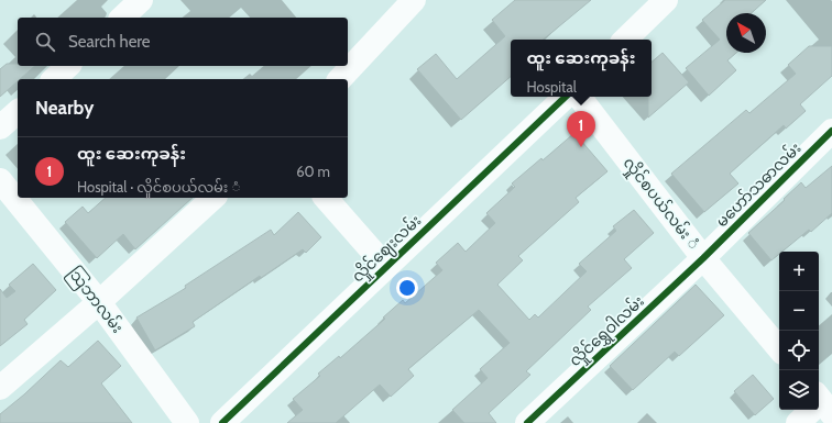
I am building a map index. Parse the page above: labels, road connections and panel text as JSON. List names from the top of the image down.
{
  "streets": {
    "street": [
      "မဟော်သဓာလမ်း",
      "လှိုင်စပယ်လမ်း ံ",
      "လှိုင်ဈေးလမ်း",
      "သြဘာလမ်း",
      "လှိုင်ရွှေဝါလမ်း"
    ]
  },
  "crossings": [
    ["မဟော်သဓာလမ်း", "လှိုင်စပယ်လမ်း ံ"],
    ["မဟော်သဓာလမ်း", "လှိုင်ရွှေဝါလမ်း"],
    ["လှိုင်စပယ်လမ်း ံ", "လှိုင်ရွှေဝါလမ်း"]
  ],
  "north": "top left",
  "page": {
    "search": "Search here",
    "popup": ["ထူး ဆေးကုခန်း", "Hospital"],
    "heading": "Nearby",
    "pins": "1",
    "list": [
      {
        "mark": "1",
        "name": "ထူး ဆေးကုခန်း",
        "note": "Hospital · လှိုင်စပယ်လမ်း ံ",
        "value": "60 m"
      }
    ],
    "map_buttons": ["+", "−"]
  }
}
